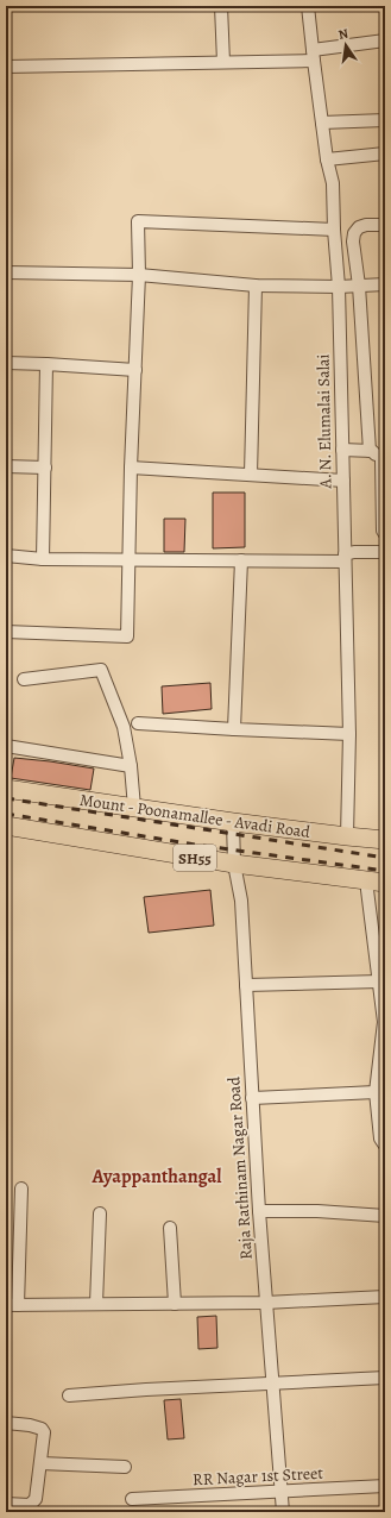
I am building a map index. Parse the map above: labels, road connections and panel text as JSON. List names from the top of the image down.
{
  "streets": {
    "main road": ["Mount - Poonamallee - Avadi Road", "SH55"],
    "street": ["A. N. Elumalai Salai", "Raja Rathinam Nagar Road", "RR Nagar 1st Street"]
  },
  "crossings": [
    ["A. N. Elumalai Salai", "Mount - Poonamallee - Avadi Road"],
    ["Mount - Poonamallee - Avadi Road", "Raja Rathinam Nagar Road"],
    ["SH55", "Raja Rathinam Nagar Road"],
    ["Raja Rathinam Nagar Road", "RR Nagar 1st Street"]
  ],
  "districts": ["Ayappanthangal"],
  "north": "top"
}
